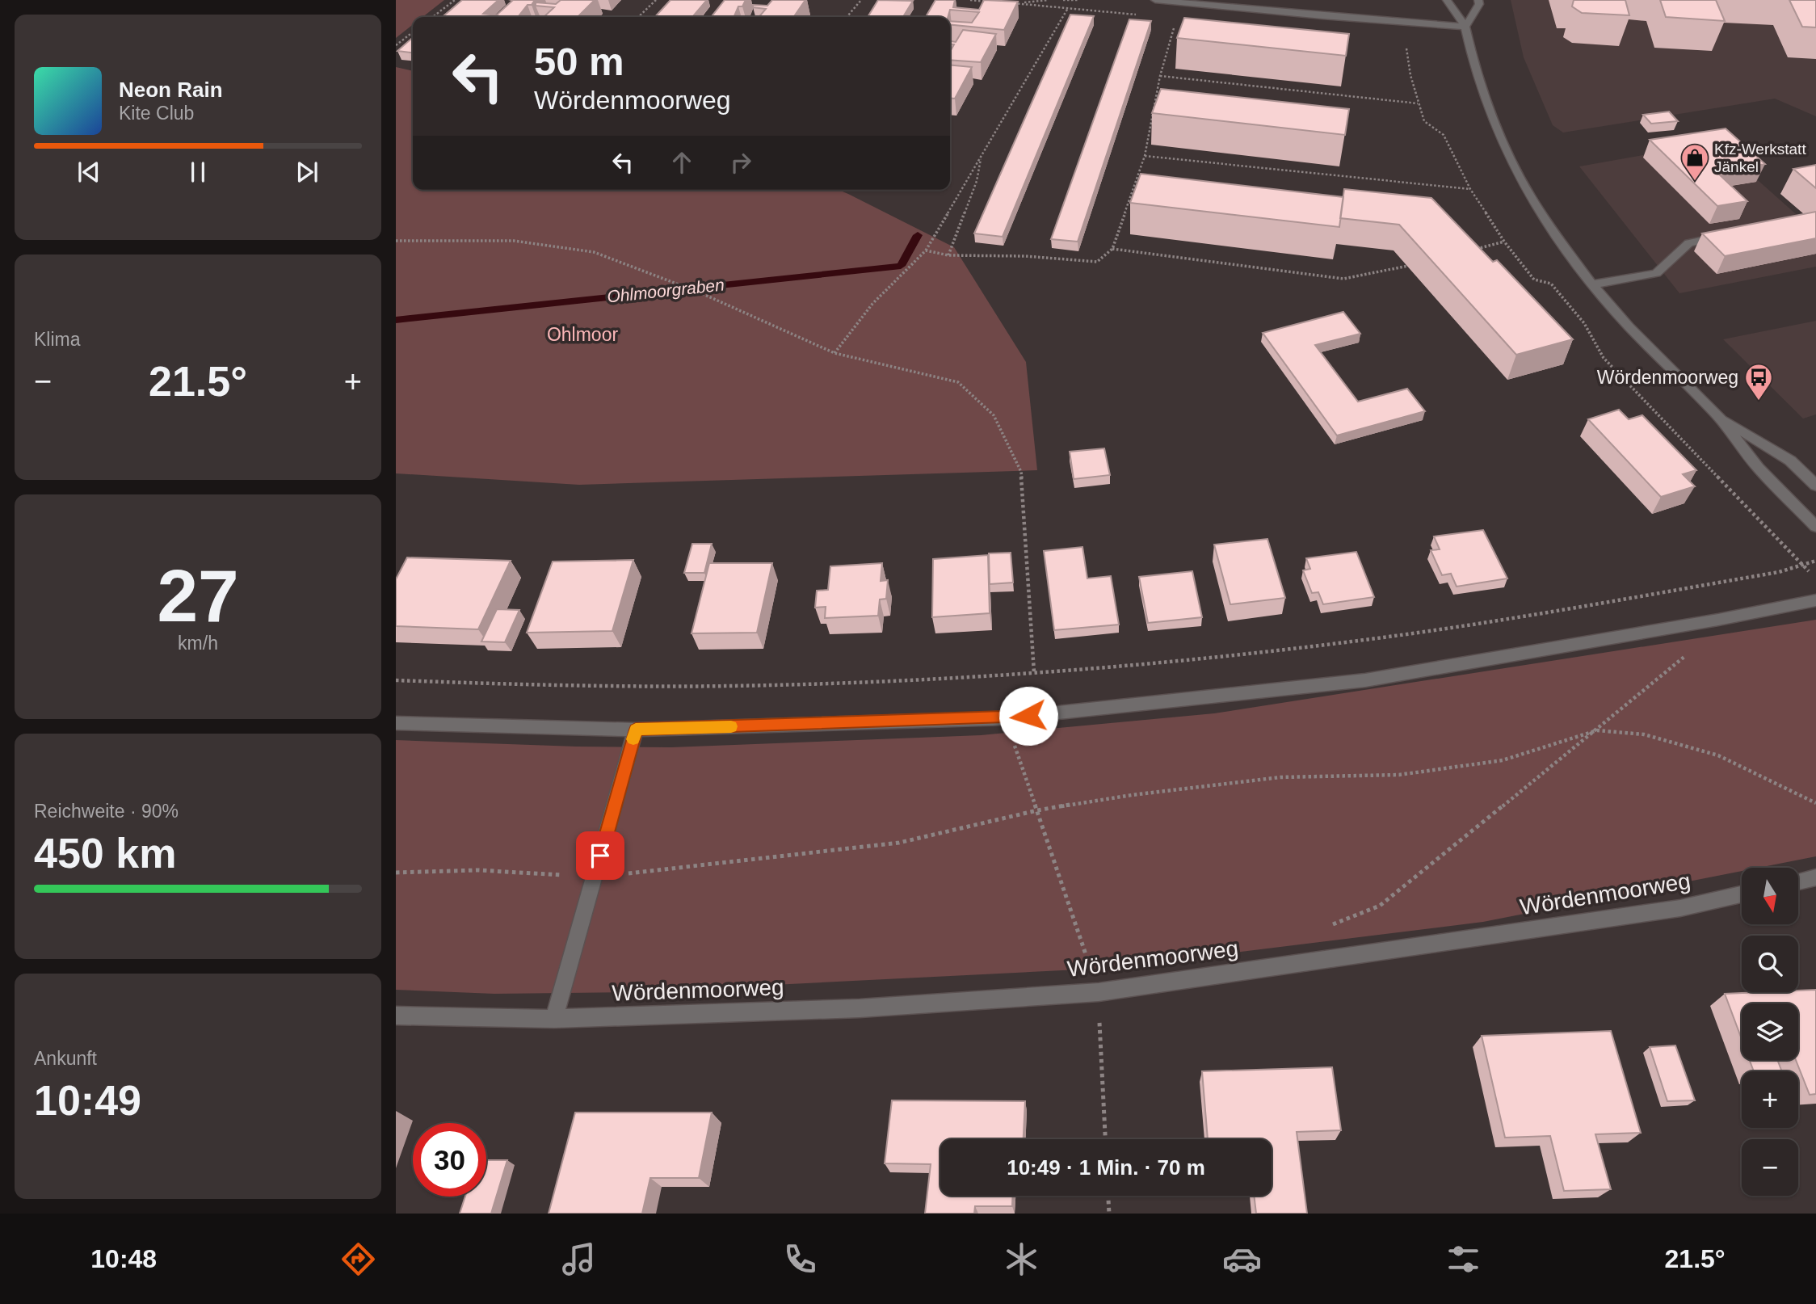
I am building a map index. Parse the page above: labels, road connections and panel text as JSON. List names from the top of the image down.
{
  "streets": {
    "street": ["Wördenmoorweg"]
  },
  "water": ["Ohlmoorgraben"],
  "parks": ["Ohlmoor"],
  "places": {
    "shop": ["Kfz-Werkstatt Jänkel"],
    "bus stop": ["Wördenmoorweg"]
  },
  "north": "bottom",
  "page": {
    "turn": ["50 m", "Wördenmoorweg"],
    "song": ["Neon Rain", "Kite Club"],
    "tile": [
      "Klima",
      ["27", "km/h"],
      ["Reichweite · 90%", "450 km"],
      ["Ankunft", "10:49"]
    ],
    "heat": ["−", "21.5°", "+"],
    "map_buttons": ["+", "−"],
    "limit": "30",
    "trip": "10:49 · 1 Min. · 70 m",
    "tabs": ["10:48", "21.5°"]
  }
}
